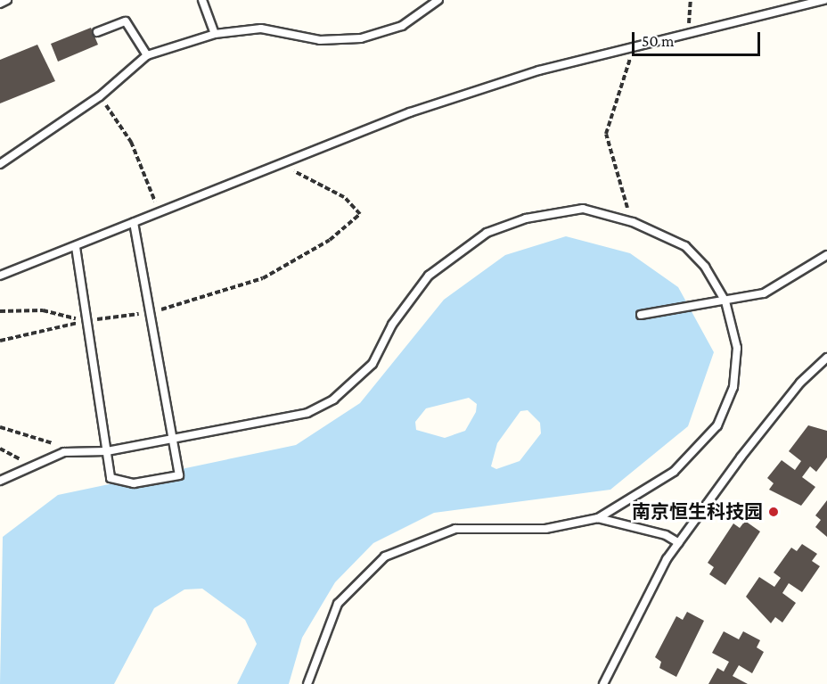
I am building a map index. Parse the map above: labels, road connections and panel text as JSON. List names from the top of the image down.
{
  "places": ["南京恒生科技园"],
  "scale_bar": "50 m"
}
